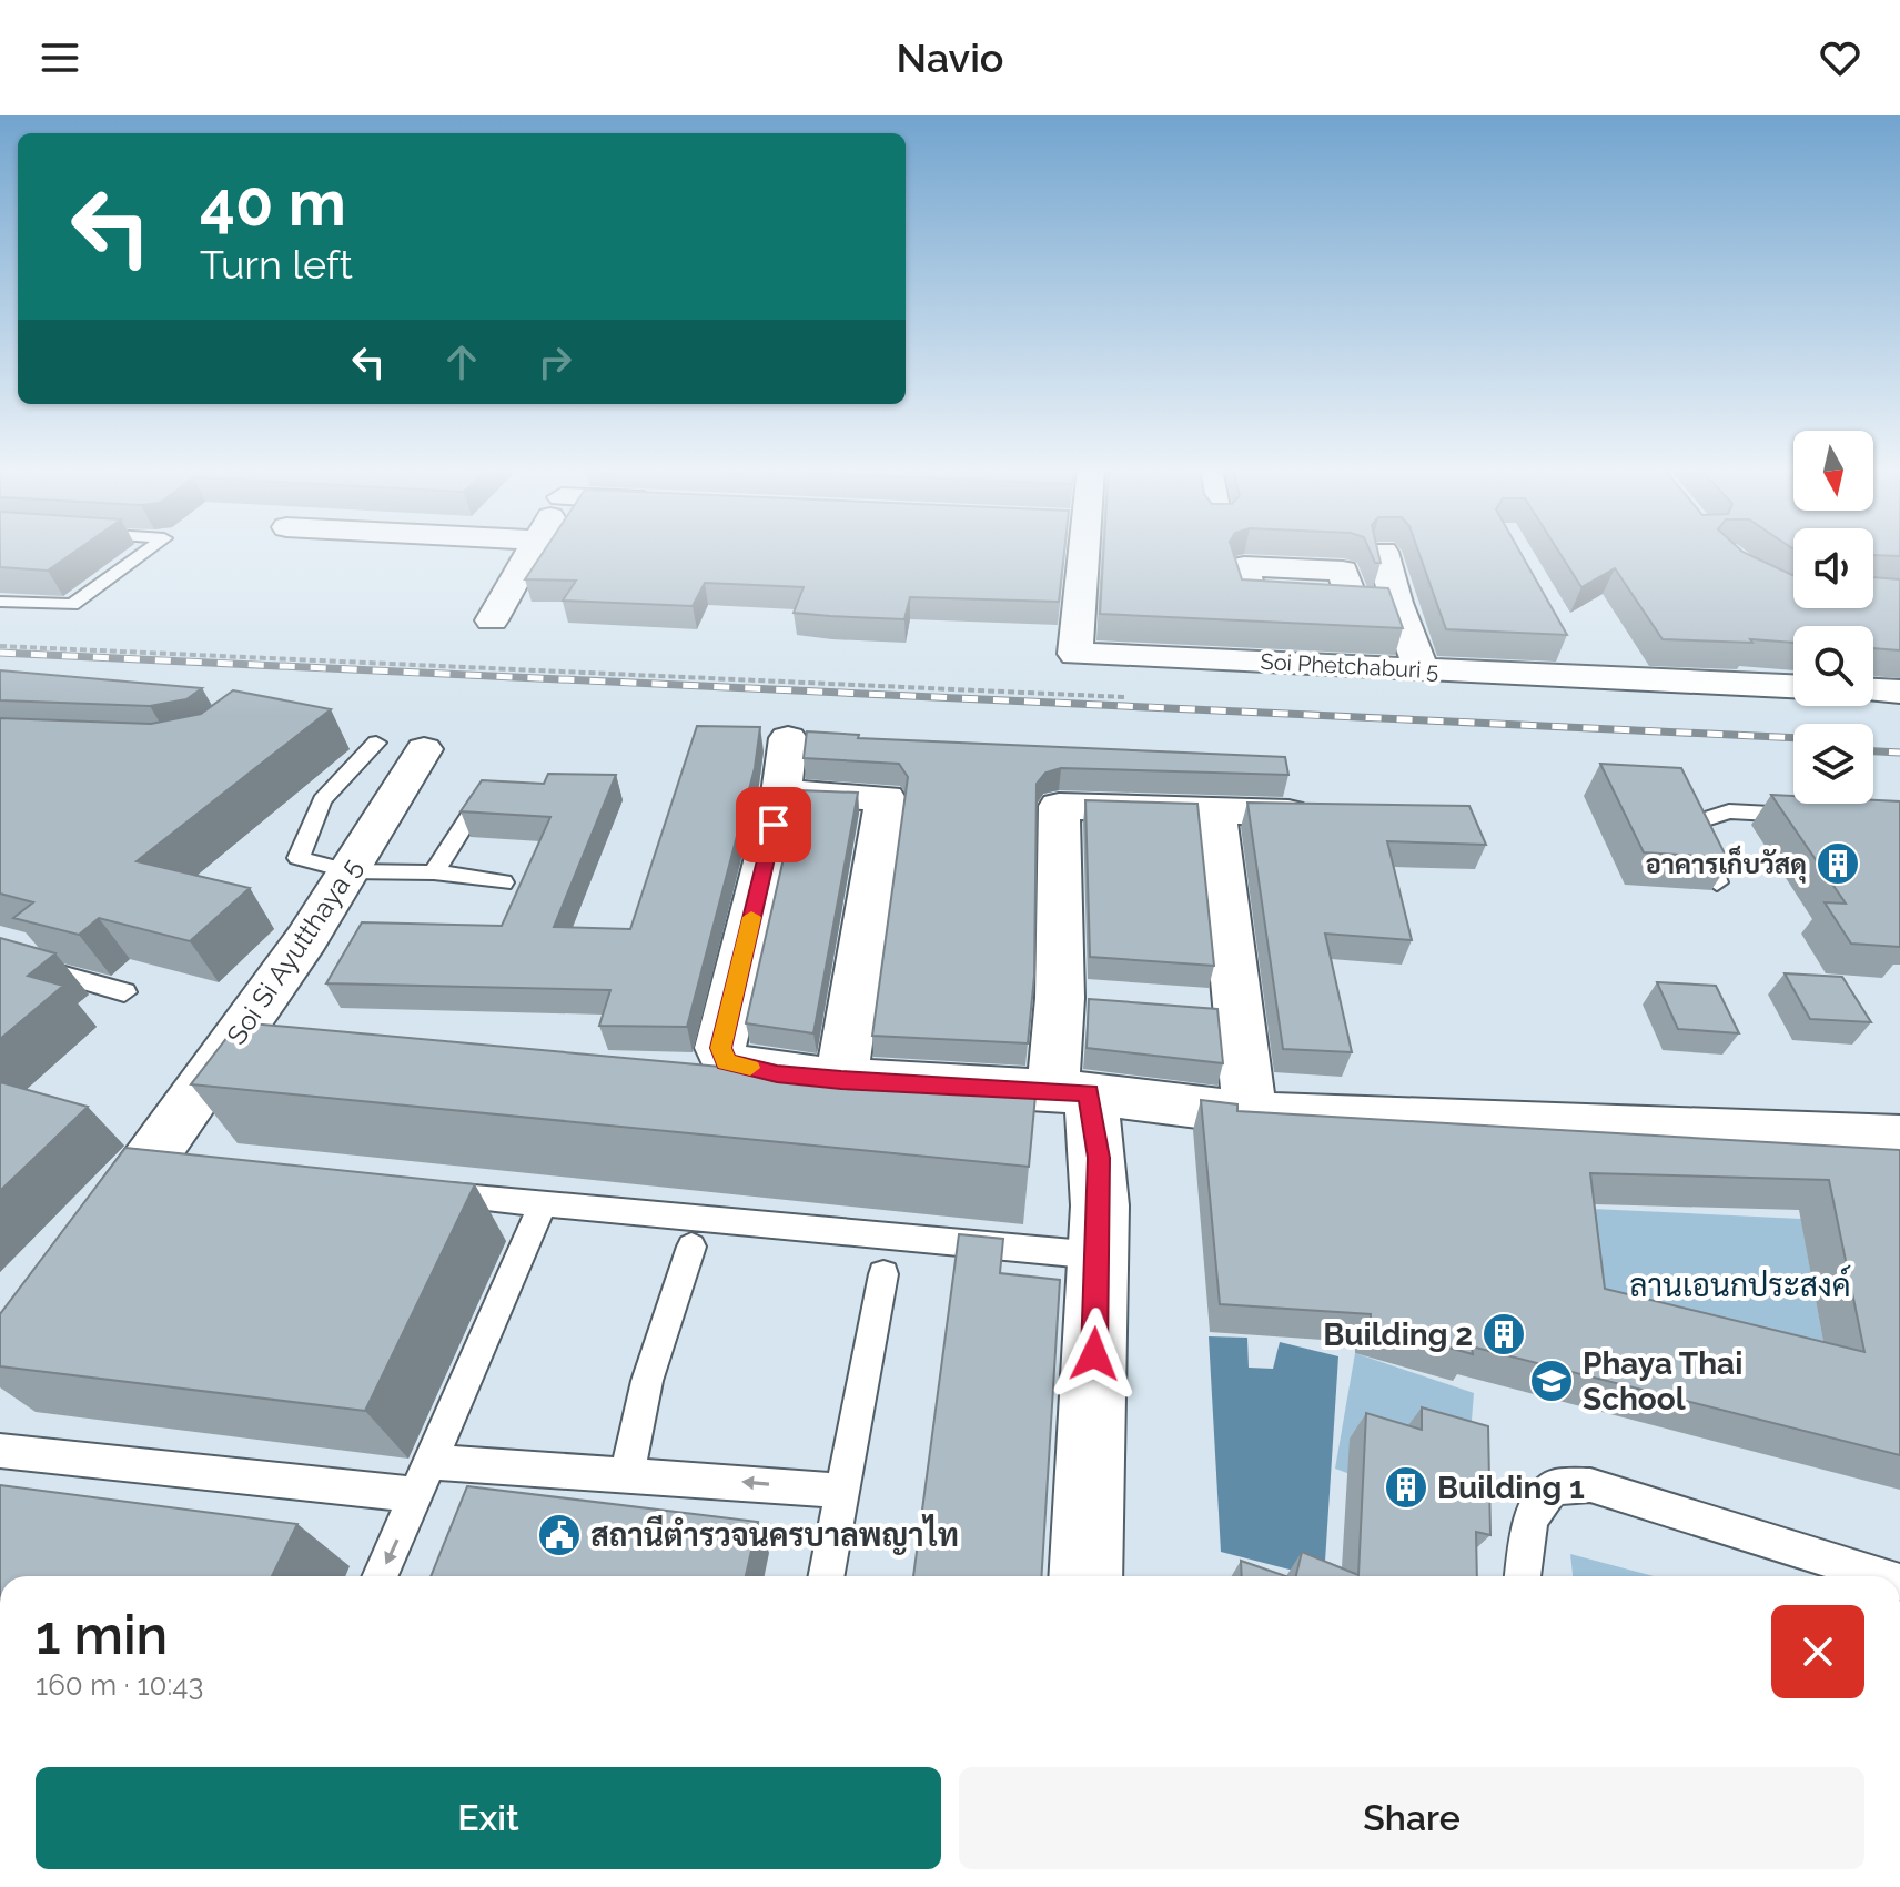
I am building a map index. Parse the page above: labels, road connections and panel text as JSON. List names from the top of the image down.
{
  "streets": {
    "street": ["Soi Phetchaburi 5", "Soi Si Ayutthaya 5"]
  },
  "parks": ["ลานเอนกประสงค์"],
  "places": {
    "building": ["อาคารเก็บวัสดุ", "Building 2", "Building 1"],
    "school or university": ["Phaya Thai School"],
    "public building": ["สถานีตำรวจนครบาลพญาไท"]
  },
  "north": "bottom",
  "page": {
    "header": "Navio",
    "turn": ["40 m", "Turn left"],
    "heading": ["1 min", "160 m · 10:43"],
    "buttons": ["Exit", "Share"]
  }
}
